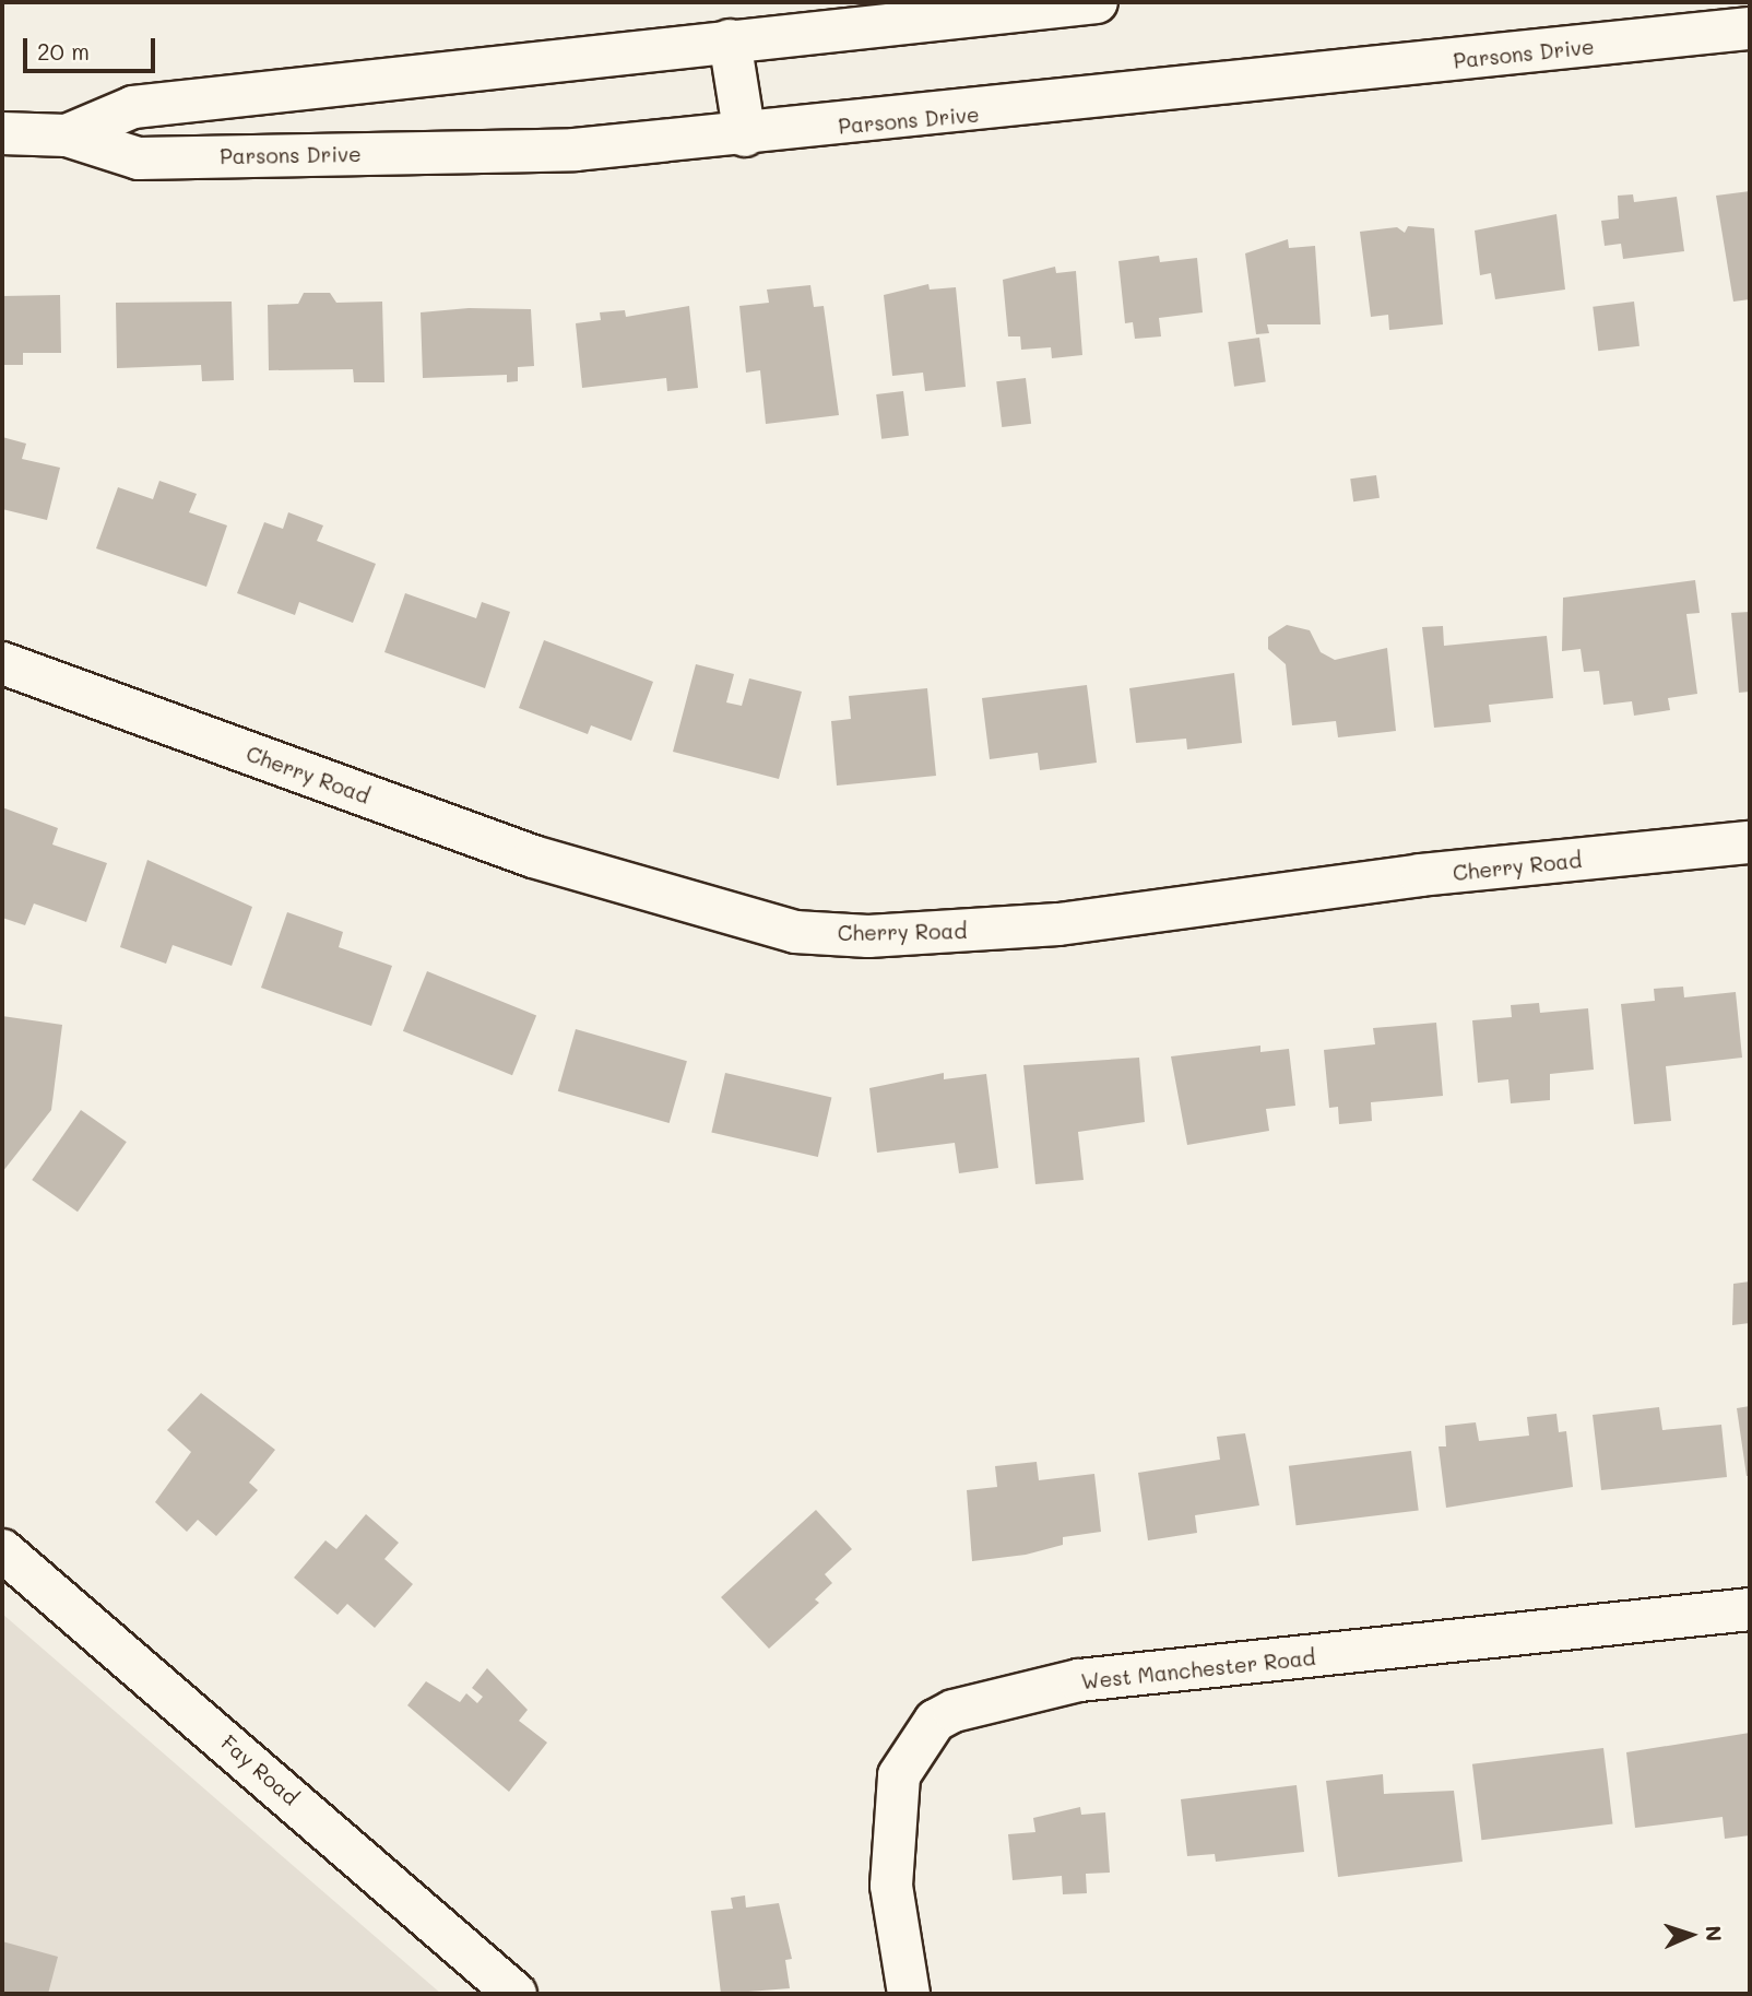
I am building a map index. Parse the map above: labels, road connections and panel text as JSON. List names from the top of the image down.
{
  "streets": {
    "street": [
      "Parsons Drive",
      "Cherry Road",
      "West Manchester Road",
      "Fay Road"
    ]
  },
  "scale_bar": "20 m",
  "north": "right"
}
